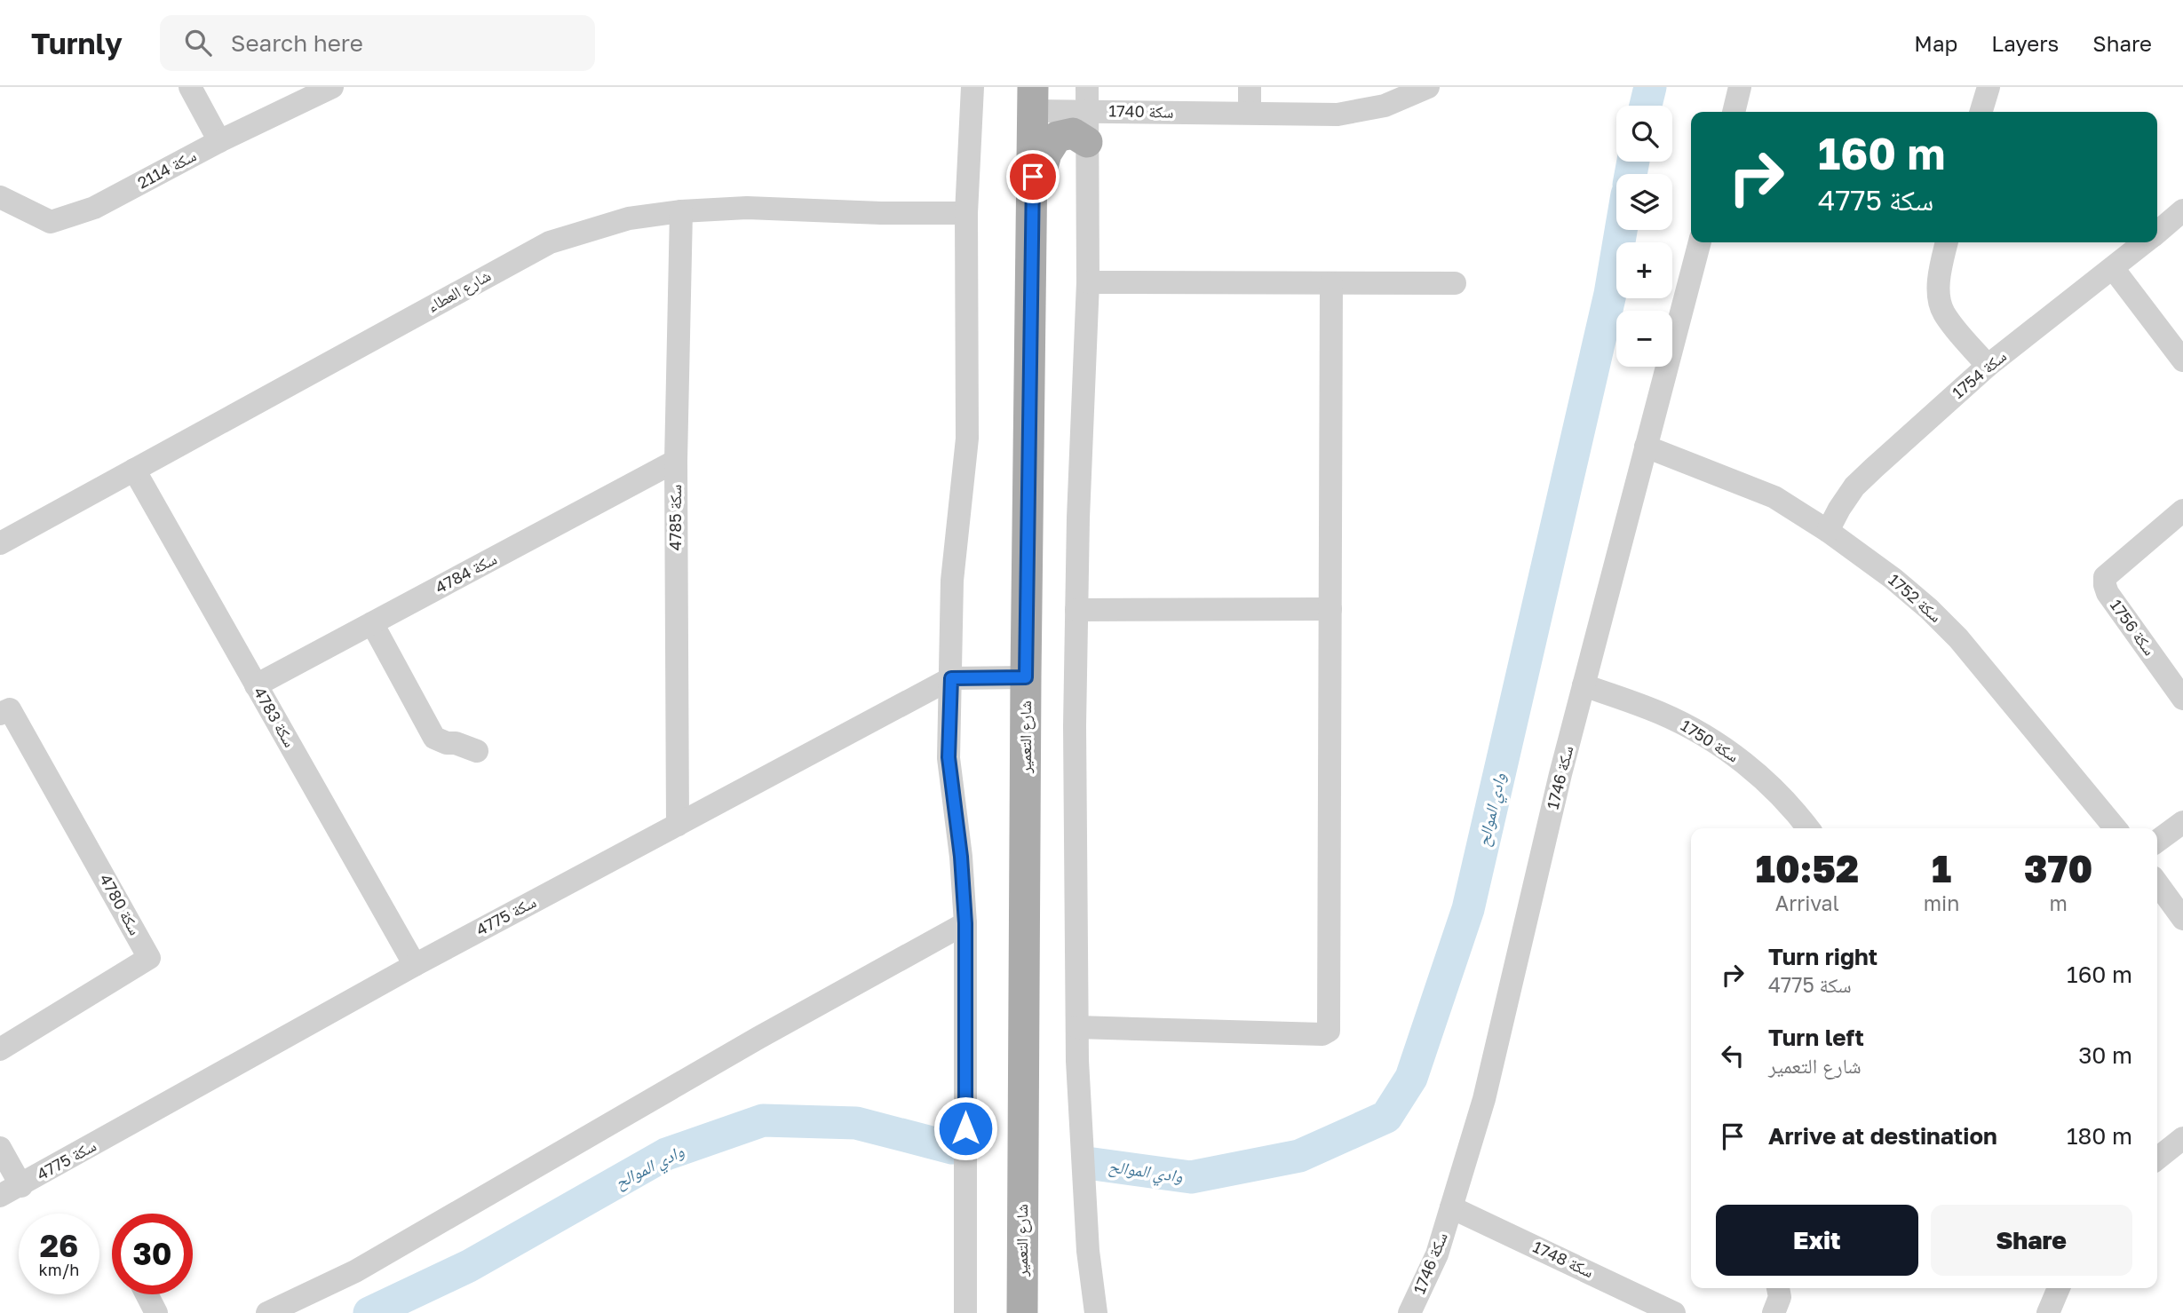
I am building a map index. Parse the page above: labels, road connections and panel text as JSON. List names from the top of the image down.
{
  "streets": {
    "main road": ["شارع التعمير"],
    "street": [
      "سكة 1740",
      "سكة 2114",
      "شارع العطاء",
      "سكة 1754",
      "سكة 4785",
      "سكة 4784",
      "سكة 1752",
      "سكة 1756",
      "سكة 4783",
      "سكة 1750",
      "سكة 1746",
      "سكة 4780",
      "سكة 4775",
      "سكة 1748"
    ]
  },
  "crossings": [
    ["سكة 1740", "شارع التعمير"],
    ["شارع العطاء", "سكة 4785"],
    ["شارع العطاء", "سكة 4783"],
    ["سكة 1754", "سكة 1752"],
    ["سكة 4785", "سكة 4784"],
    ["سكة 4785", "سكة 4775"],
    ["سكة 4784", "سكة 4783"],
    ["سكة 1752", "سكة 1746"],
    ["سكة 4783", "سكة 4775"],
    ["شارع التعمير", "سكة 4775"],
    ["سكة 1750", "سكة 1746"],
    ["سكة 1746", "سكة 1748"]
  ],
  "water": ["وادي الموالح"],
  "page": {
    "header": "Turnly",
    "search": "Search here",
    "nav": ["Map", "Layers", "Share"],
    "map_buttons": ["+", "−"],
    "turn": ["160 m", "سكة 4775"],
    "eta": [
      "10:52",
      "Arrival",
      "1",
      "min",
      "370",
      "m"
    ],
    "list": [
      {
        "name": "Turn right",
        "note": "سكة 4775",
        "value": "160 m"
      },
      {
        "name": "Turn left",
        "note": "شارع التعمير",
        "value": "30 m"
      },
      {
        "name": "Arrive at destination",
        "value": "180 m"
      }
    ],
    "buttons": ["Exit", "Share"],
    "speed": "26 km/h",
    "limit": "30"
  }
}
